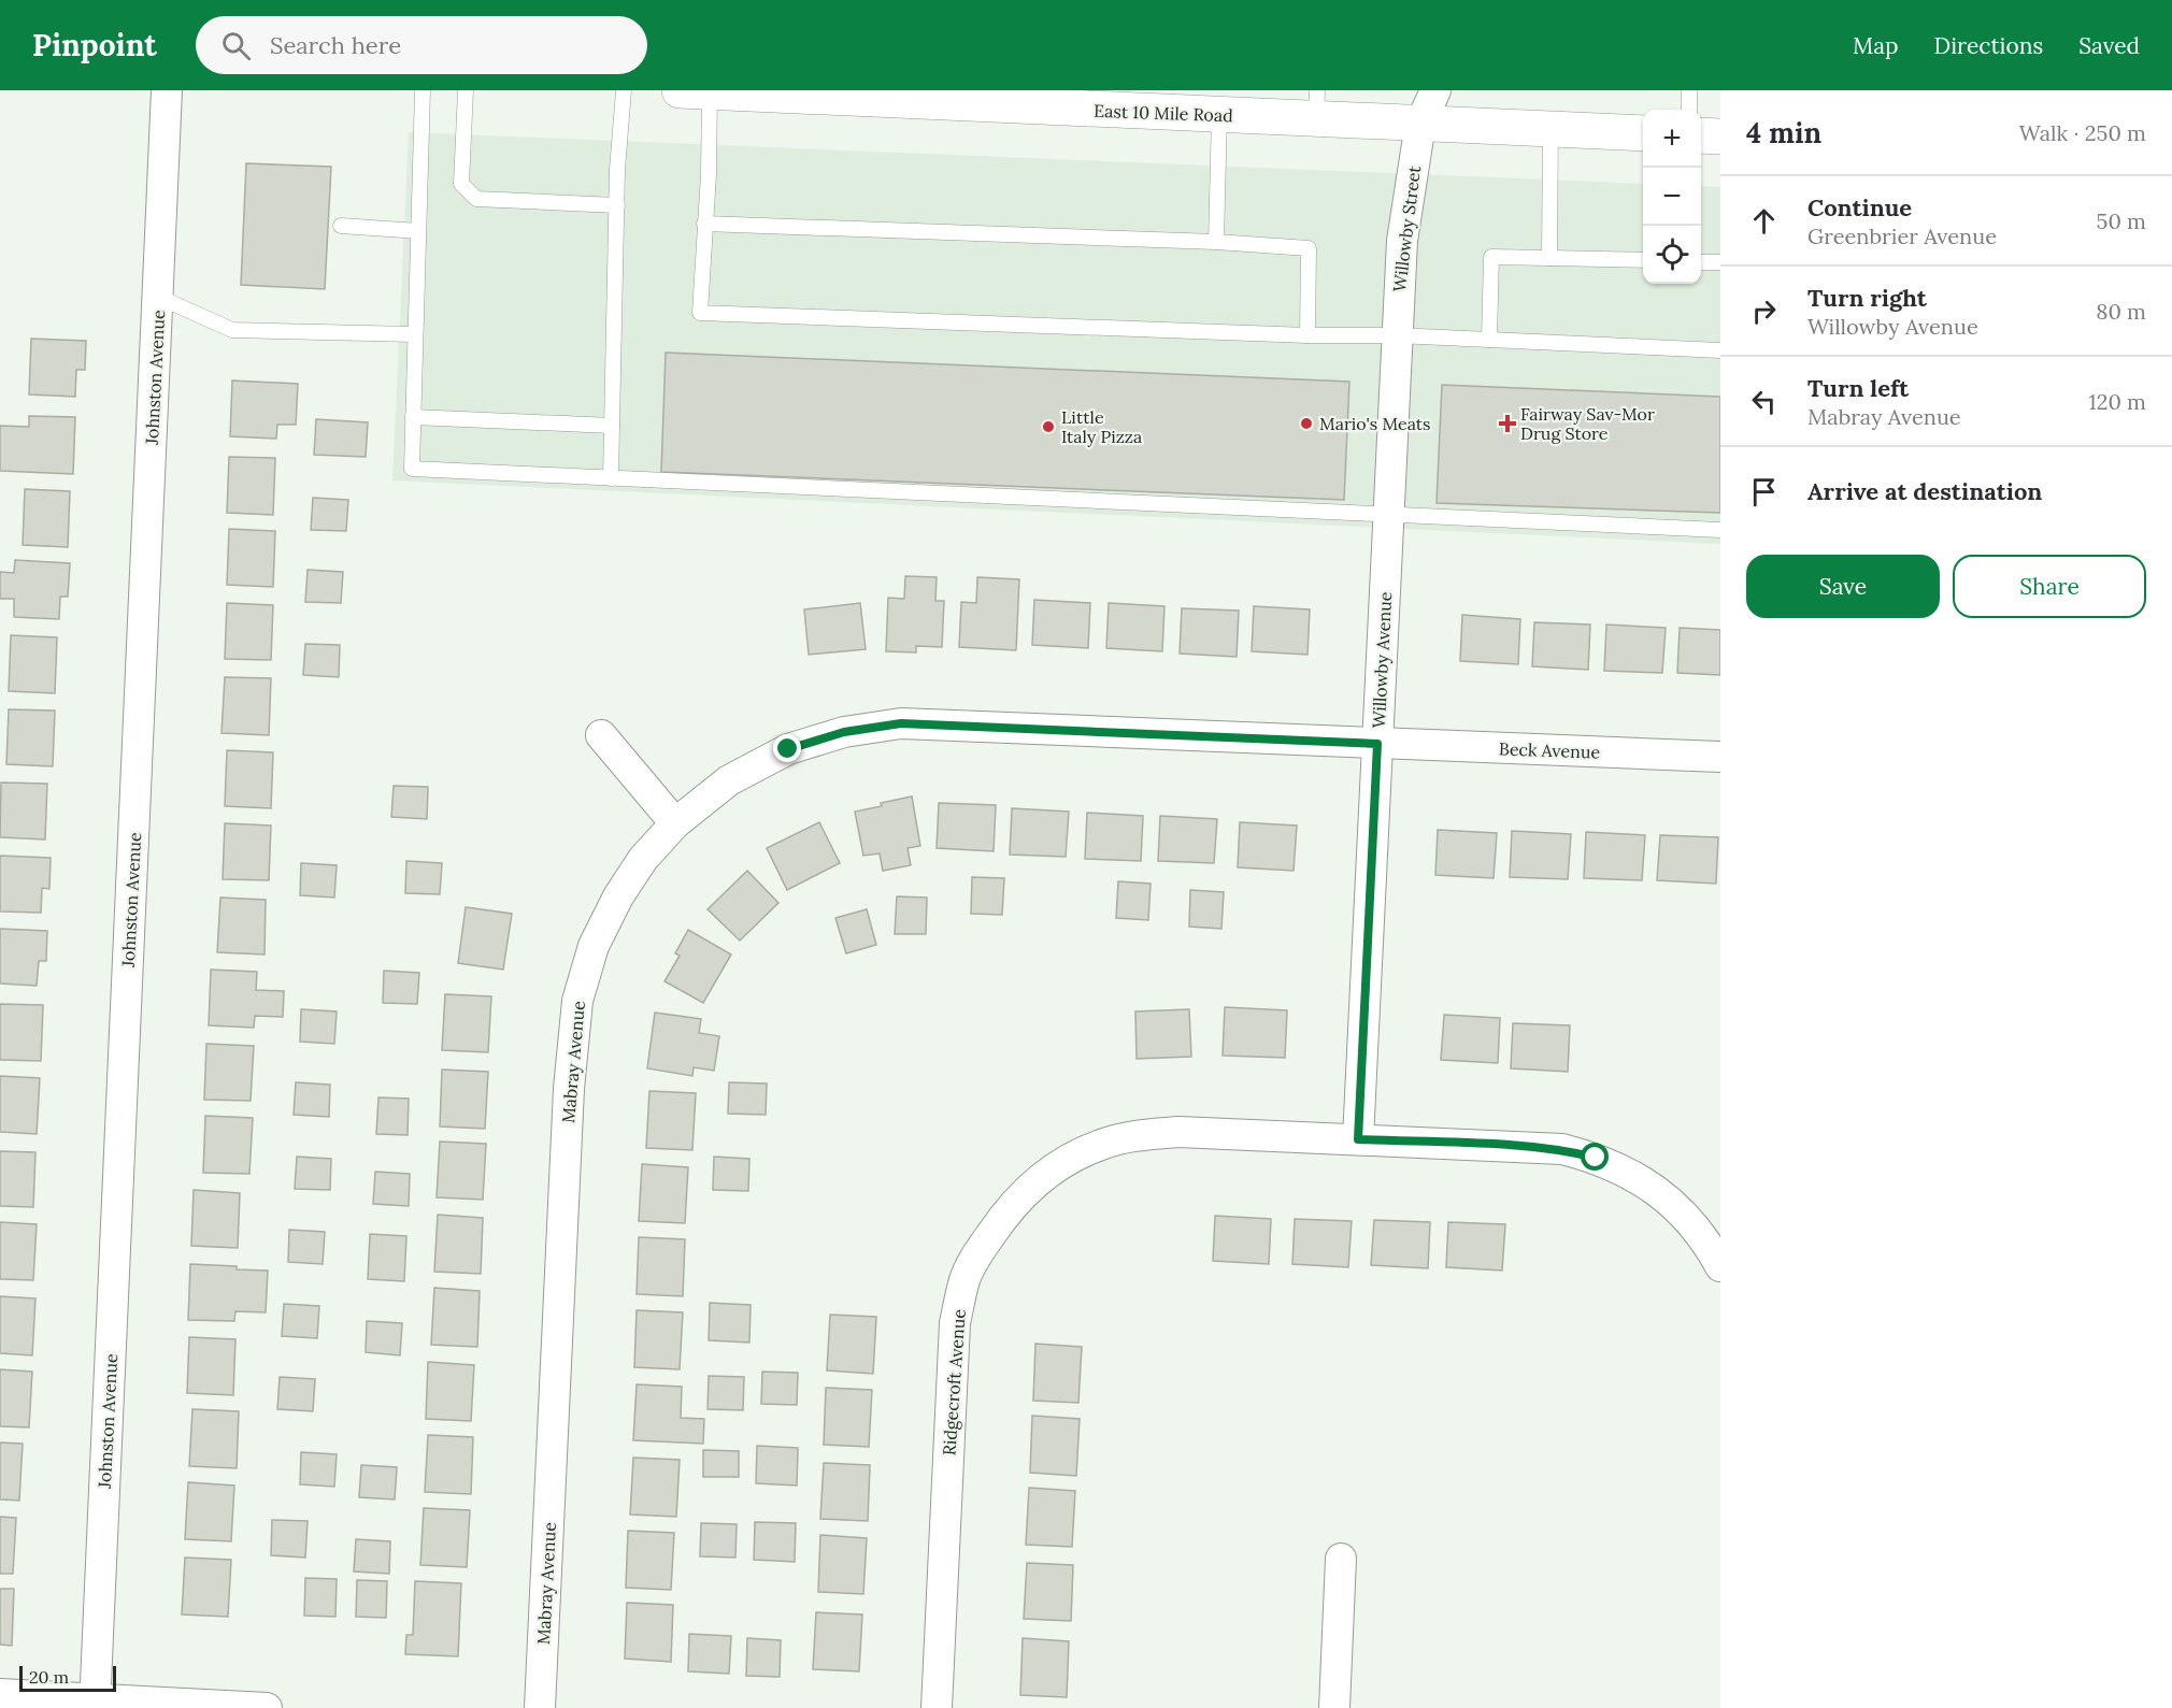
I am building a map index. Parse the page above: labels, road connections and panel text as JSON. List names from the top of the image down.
{
  "streets": {
    "main road": ["East 10 Mile Road"],
    "street": [
      "Willowby Street",
      "Johnston Avenue",
      "Willowby Avenue",
      "Beck Avenue",
      "Mabray Avenue",
      "Ridgecroft Avenue"
    ]
  },
  "crossings": [
    ["East 10 Mile Road", "Willowby Street"],
    ["Willowby Street", "Willowby Avenue"],
    ["Willowby Avenue", "Beck Avenue"],
    ["Willowby Avenue", "Mabray Avenue"],
    ["Willowby Avenue", "Ridgecroft Avenue"],
    ["Beck Avenue", "Mabray Avenue"]
  ],
  "places": {
    "other": ["Mario's Meats", "Little Italy Pizza"],
    "health": ["Fairway Sav-Mor Drug Store"]
  },
  "scale_bar": "20 m",
  "page": {
    "header": "Pinpoint",
    "search": "Search here",
    "nav": ["Map", "Directions", "Saved"],
    "heading": ["4 min", "Walk · 250 m"],
    "map_buttons": ["+", "−"],
    "list": [
      ["Continue", "Greenbrier Avenue", "50 m"],
      ["Turn right", "Willowby Avenue", "80 m"],
      ["Turn left", "Mabray Avenue", "120 m"],
      "Arrive at destination"
    ],
    "buttons": ["Save", "Share"],
    "scale": "20 m"
  }
}
